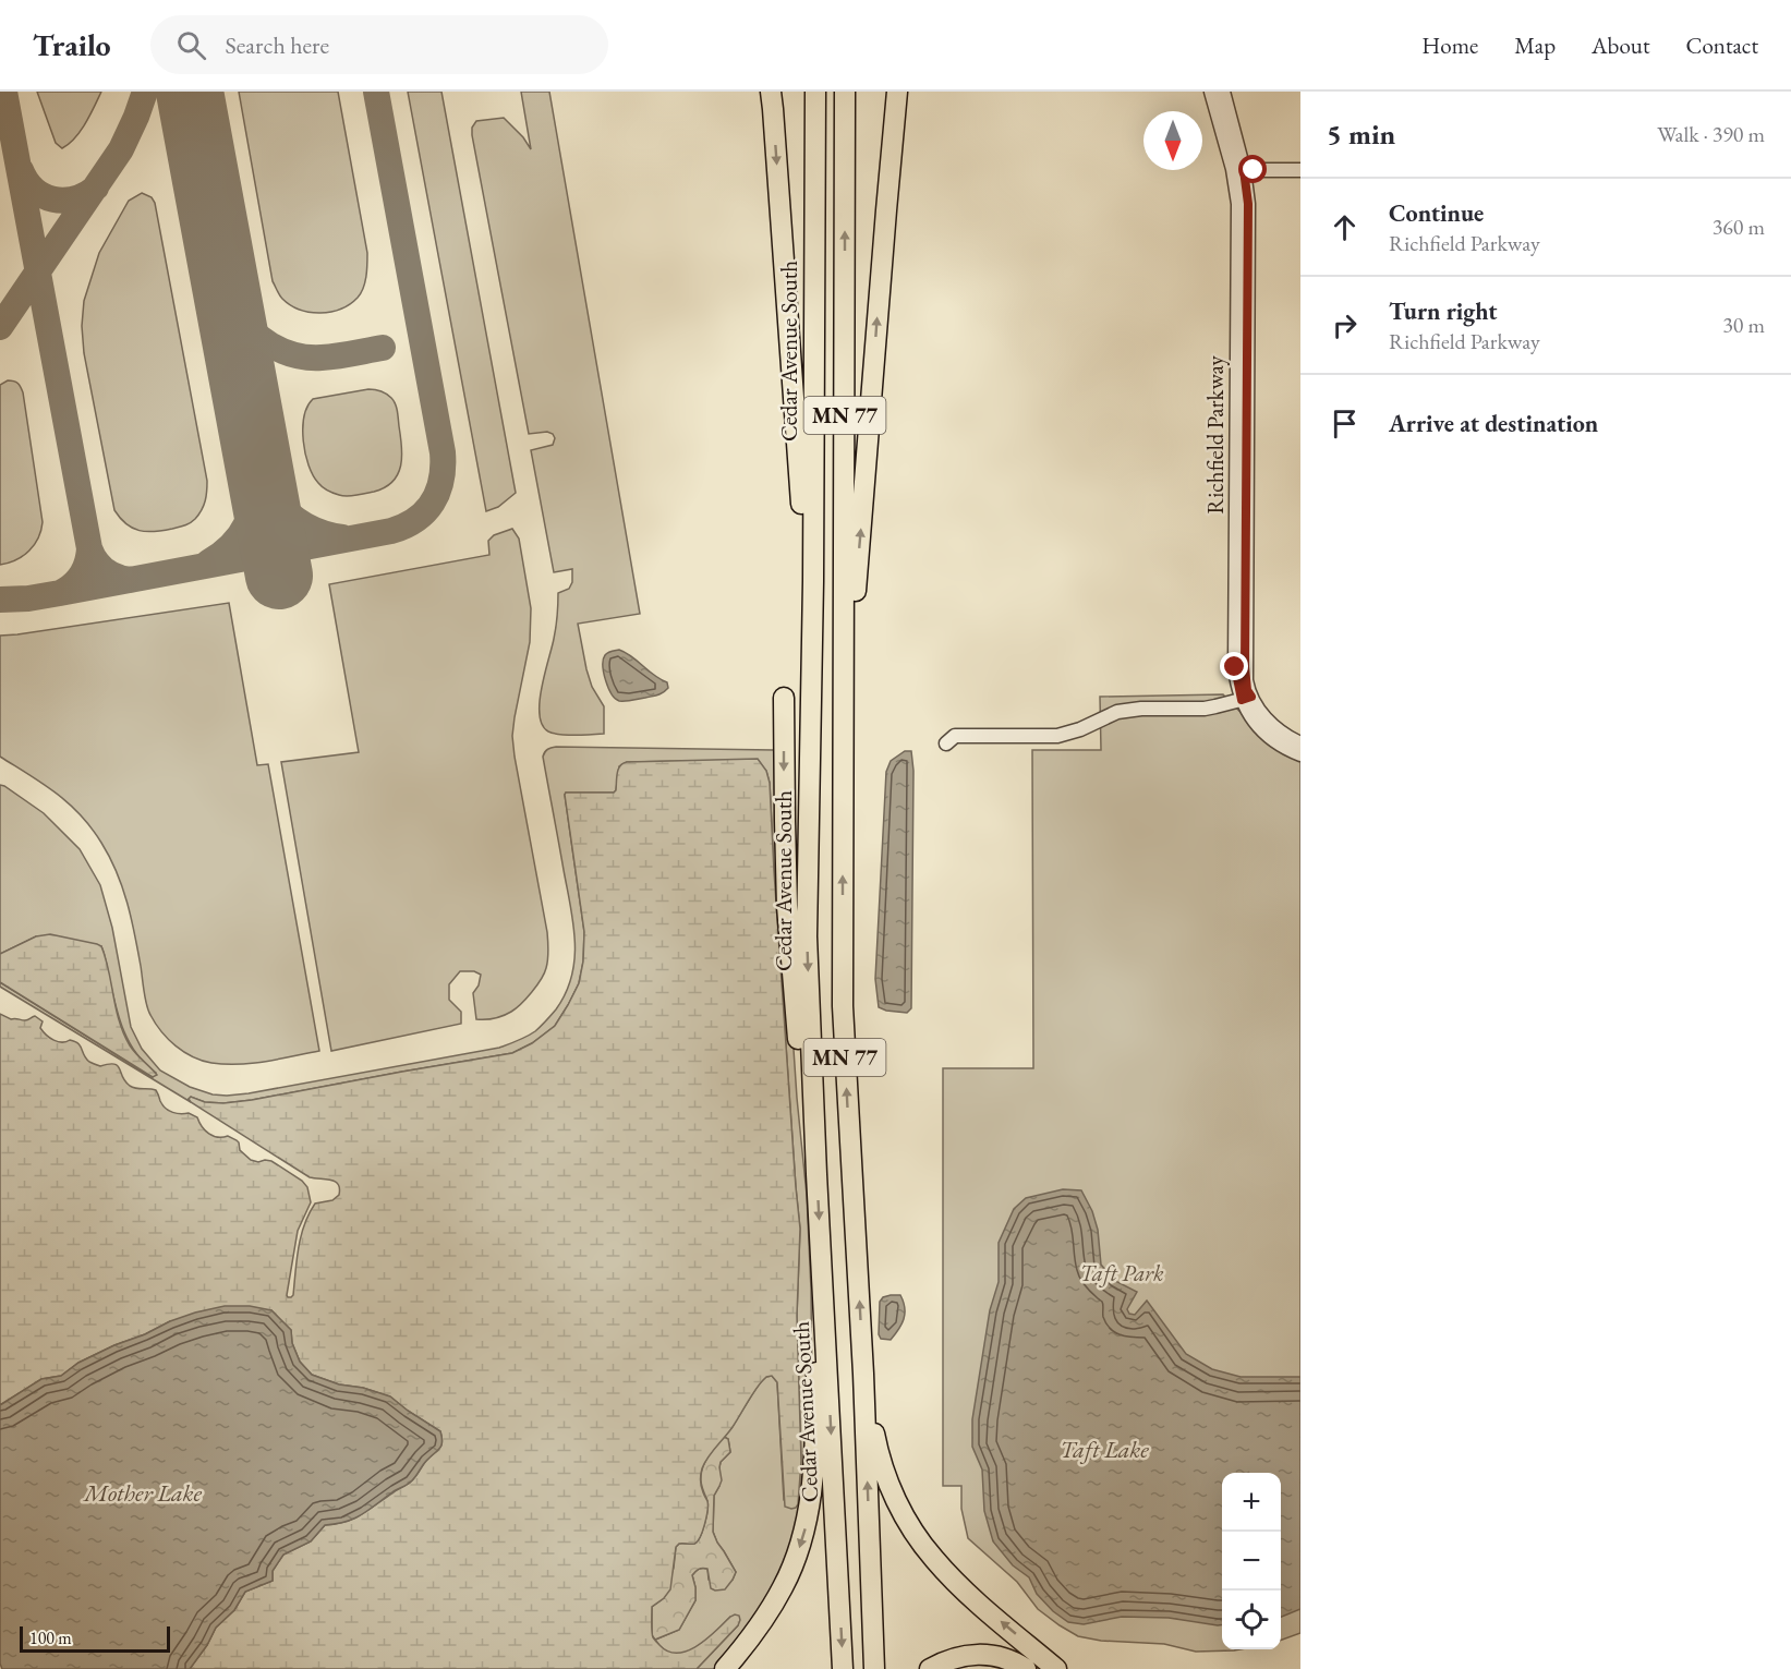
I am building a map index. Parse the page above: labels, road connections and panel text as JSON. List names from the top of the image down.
{
  "streets": {
    "highway": ["Cedar Avenue South", "MN 77"],
    "street": ["Richfield Parkway"]
  },
  "water": ["Taft Lake", "Mother Lake"],
  "parks": ["Taft Park"],
  "scale_bar": "100 m",
  "north": "bottom",
  "page": {
    "header": "Trailo",
    "search": "Search here",
    "nav": [
      "Home",
      "Map",
      "About",
      "Contact"
    ],
    "heading": ["5 min", "Walk · 390 m"],
    "list": [
      ["Continue", "Richfield Parkway", "360 m"],
      ["Turn right", "Richfield Parkway", "30 m"],
      "Arrive at destination"
    ],
    "map_buttons": ["+", "−"],
    "scale": "100 m"
  }
}
